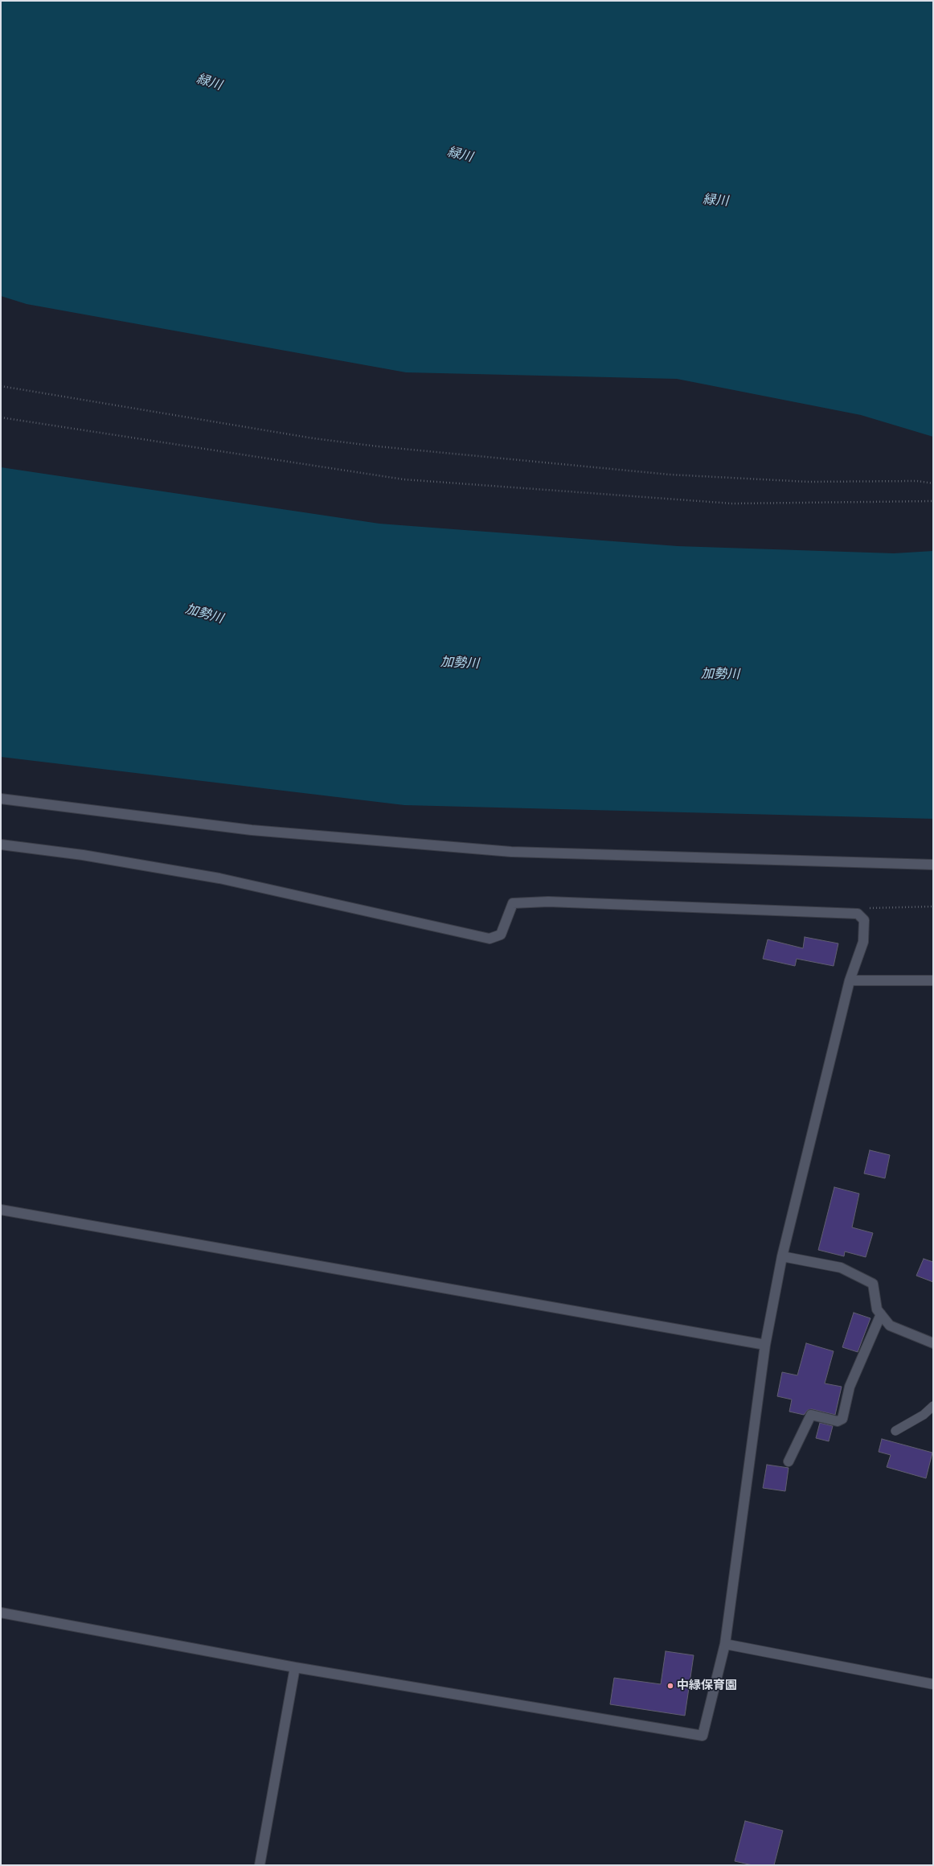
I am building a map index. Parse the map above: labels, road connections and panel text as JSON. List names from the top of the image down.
{
  "water": ["緑川", "加勢川"],
  "places": ["中緑保育園"]
}
